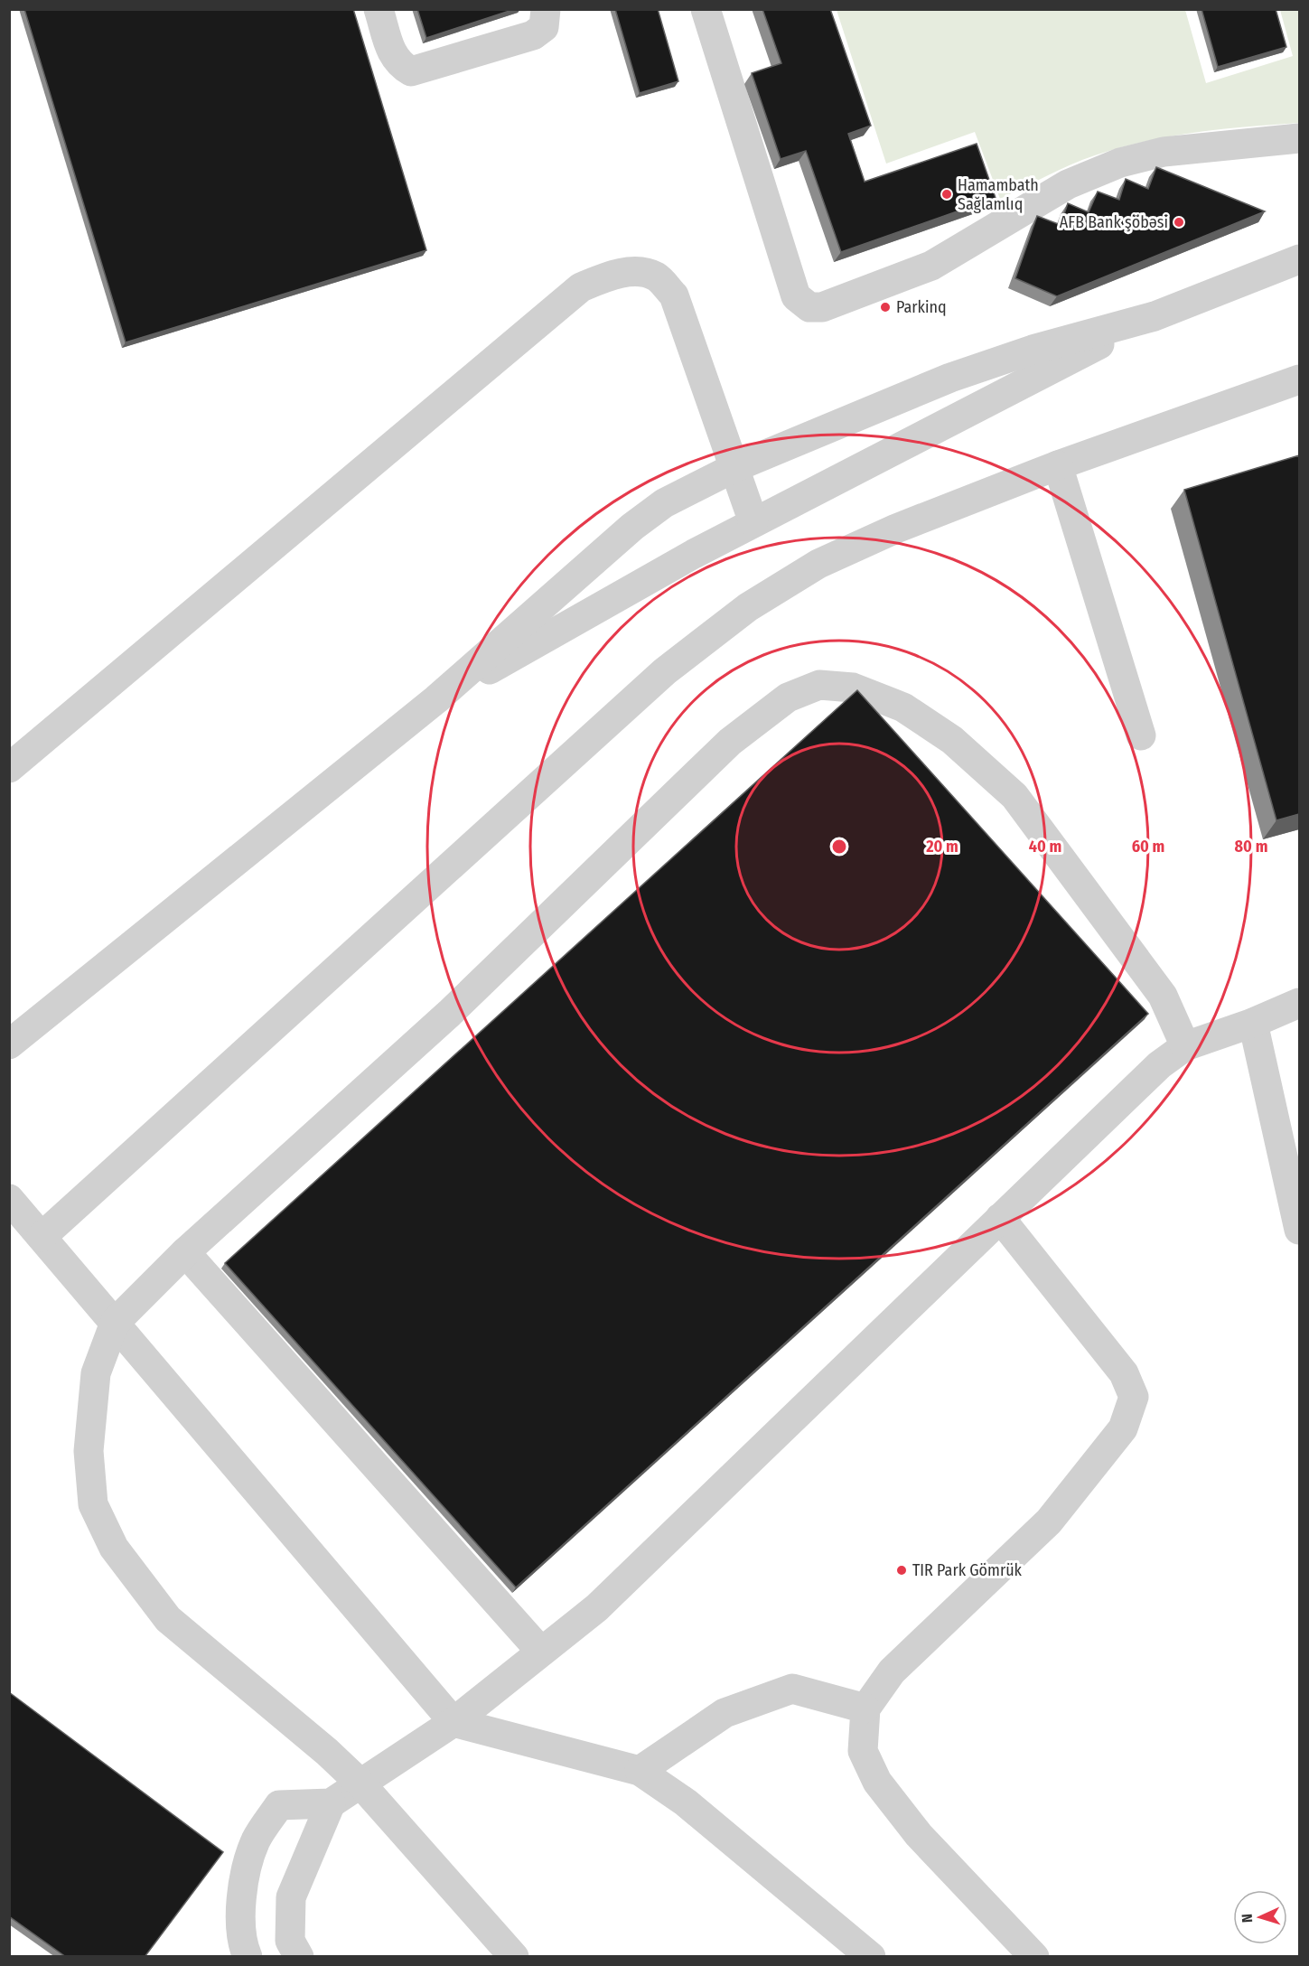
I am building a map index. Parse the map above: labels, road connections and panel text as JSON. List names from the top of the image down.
{
  "places": [
    "Hamambath Sağlamlıq",
    "AFB Bank şöbəsi",
    "Parkinq",
    "TIR Park Gömrük"
  ],
  "north": "left",
  "rings": [
    "20 m",
    "40 m",
    "60 m",
    "80 m"
  ]
}
